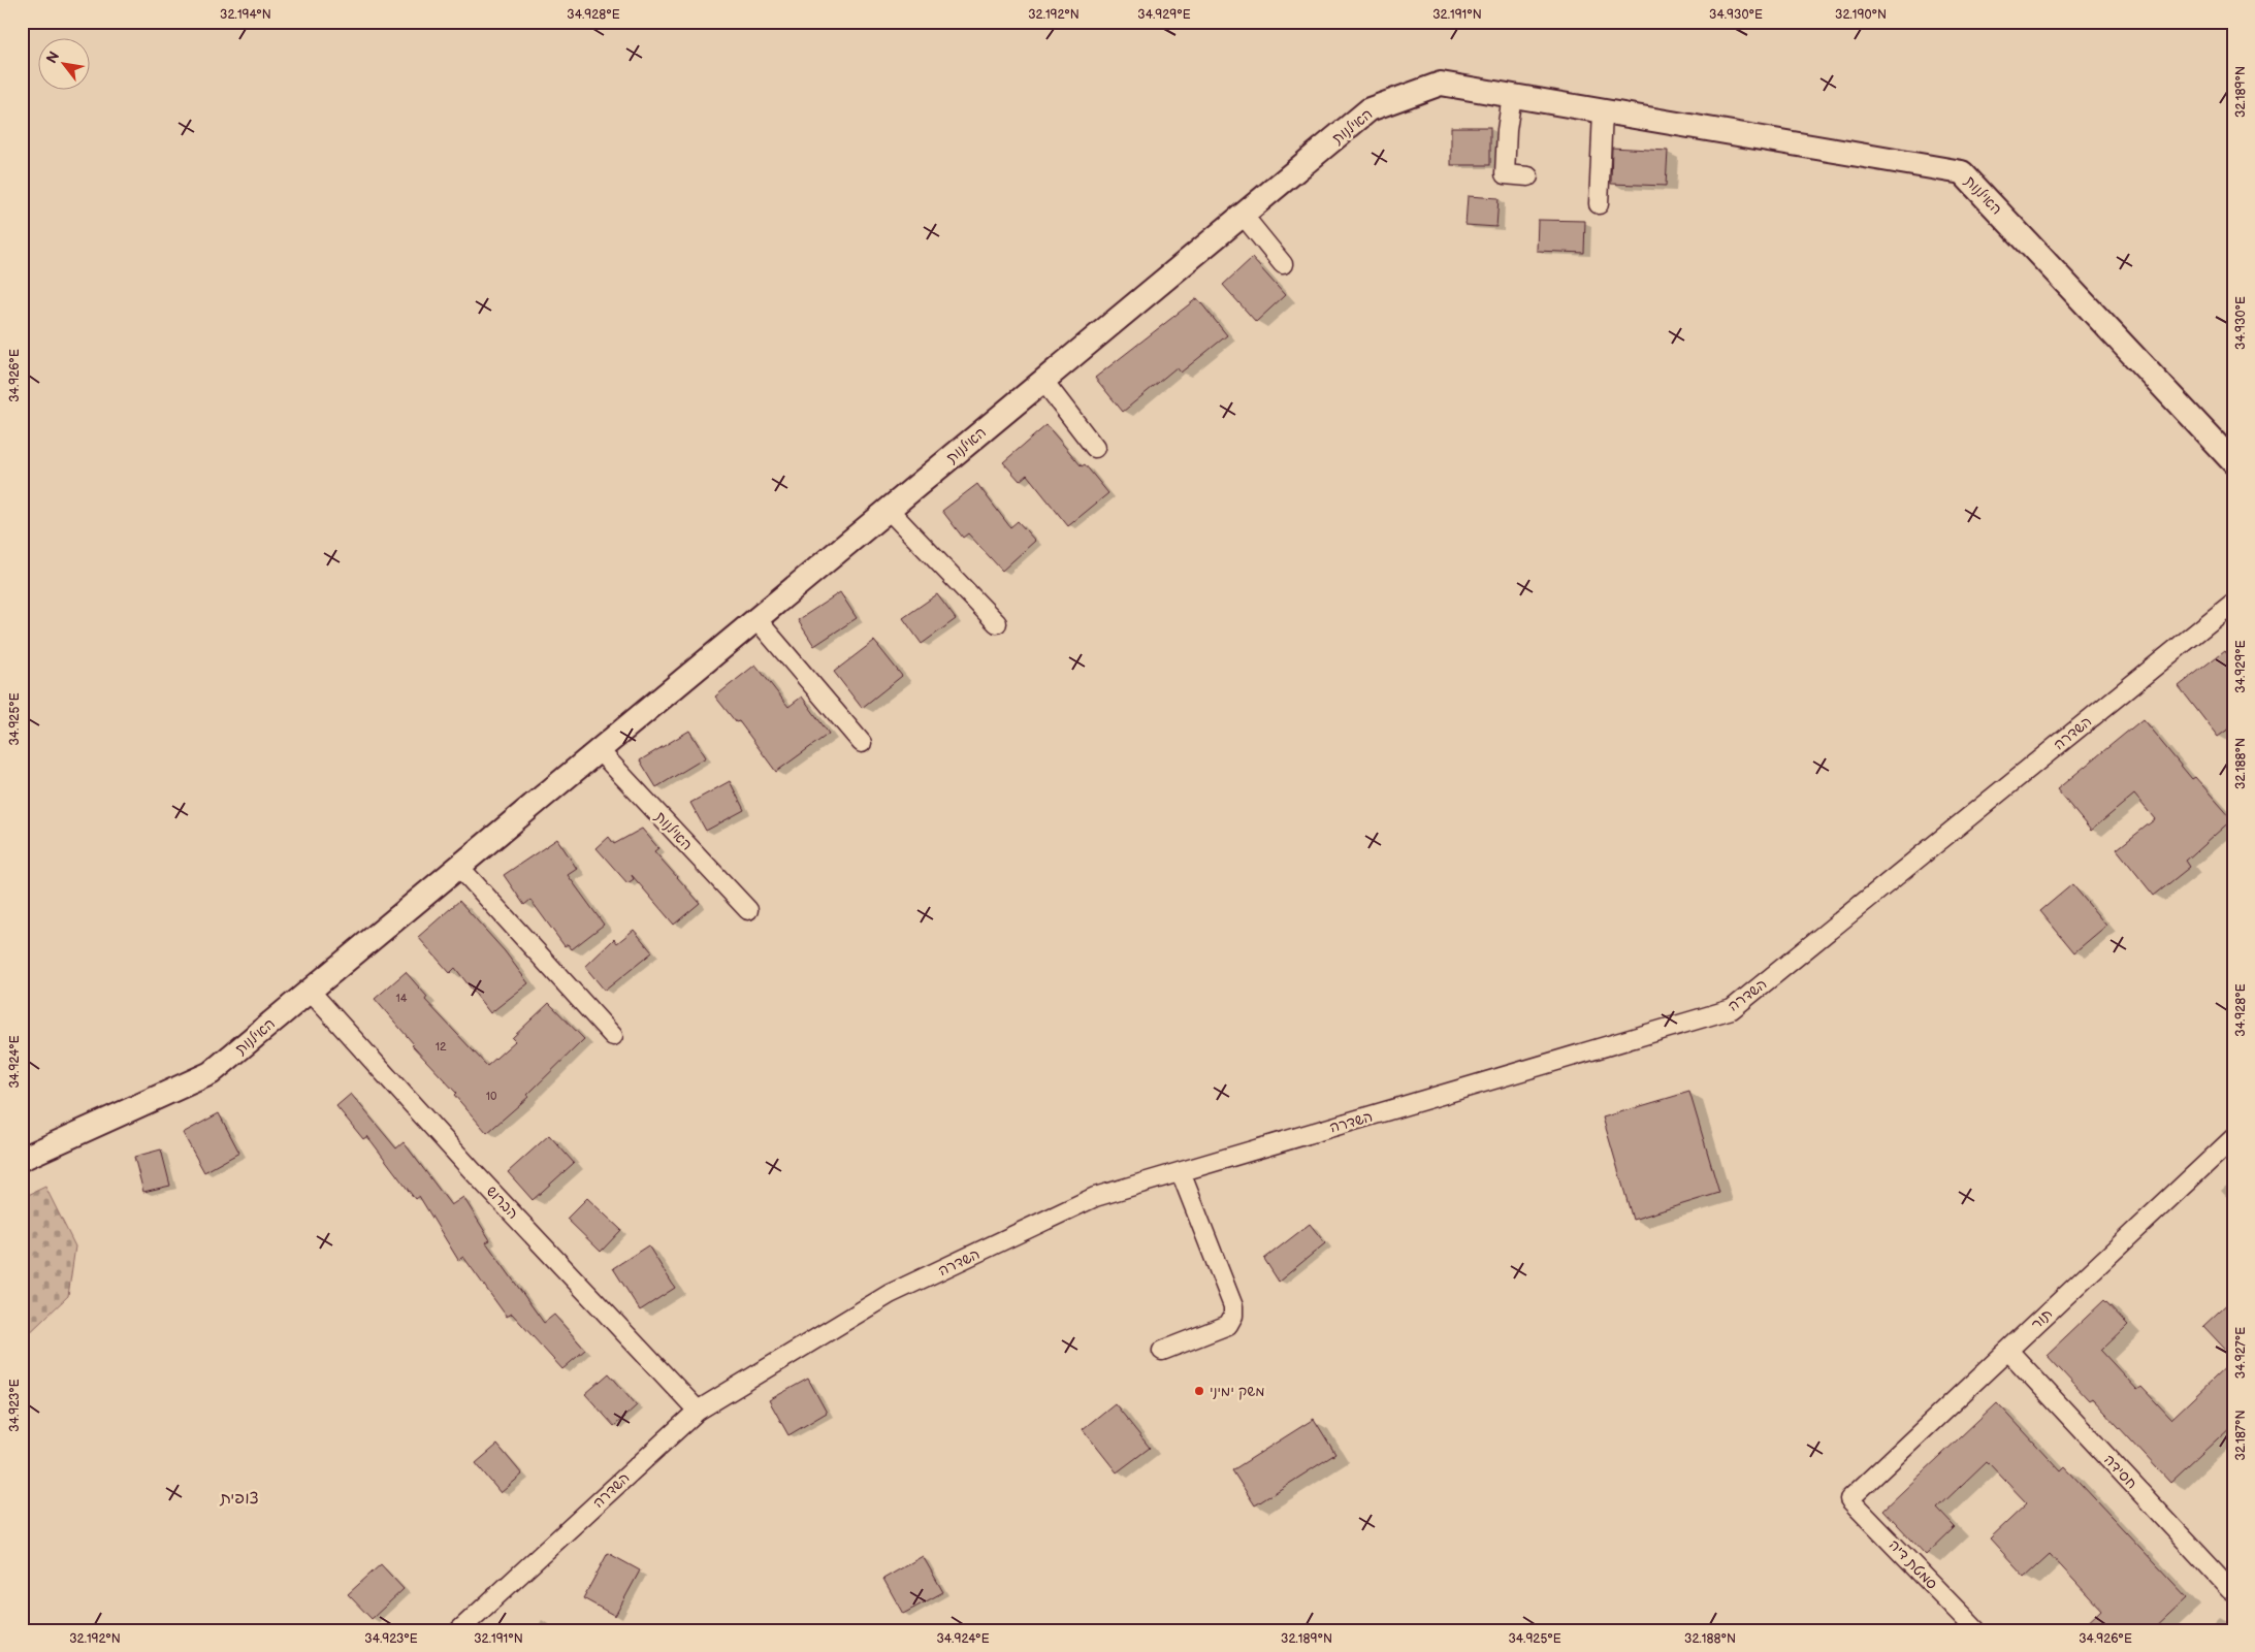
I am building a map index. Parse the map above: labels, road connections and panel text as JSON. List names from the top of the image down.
{
  "streets": {
    "street": [
      "האילנות",
      "השדרה",
      "הברוש",
      "תור",
      "חסידה",
      "סמטת דיה"
    ]
  },
  "crossings": [
    ["האילנות", "הברוש"],
    ["השדרה", "הברוש"],
    ["תור", "חסידה"],
    ["תור", "סמטת דיה"]
  ],
  "districts": ["צופית"],
  "places": ["משק ימיני"],
  "house_numbers": ["14", "12", "10"],
  "north": "top left",
  "coordinates": [
    "32.194°N",
    "34.928°E",
    "32.192°N",
    "34.929°E",
    "32.191°N",
    "34.930°E",
    "32.190°N",
    "32.189°N",
    "34.926°E",
    "34.925°E",
    "32.188°N",
    "34.924°E",
    "34.927°E",
    "34.923°E",
    "32.187°N"
  ]
}
